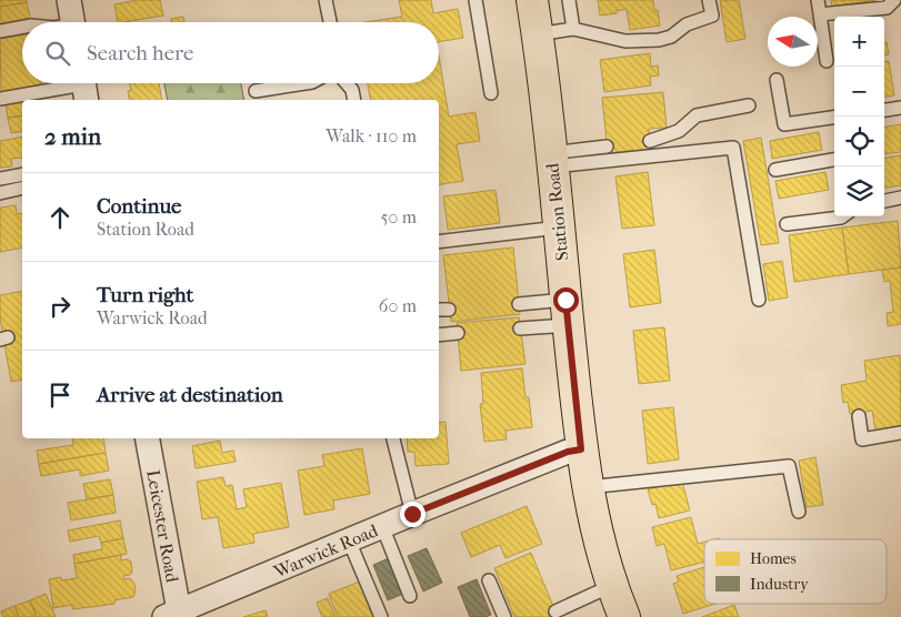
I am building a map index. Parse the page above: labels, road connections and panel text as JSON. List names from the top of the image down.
{
  "streets": {
    "main road": ["Station Road"],
    "street": ["Leicester Road", "Warwick Road"]
  },
  "crossings": [
    ["Station Road", "Warwick Road"],
    ["Leicester Road", "Warwick Road"]
  ],
  "legend": ["Homes", "Industry"],
  "north": "left",
  "page": {
    "map_buttons": ["+", "−"],
    "search": "Search here",
    "heading": ["2 min", "Walk · 110 m"],
    "list": [
      ["Continue", "Station Road", "50 m"],
      ["Turn right", "Warwick Road", "60 m"],
      "Arrive at destination"
    ]
  }
}
